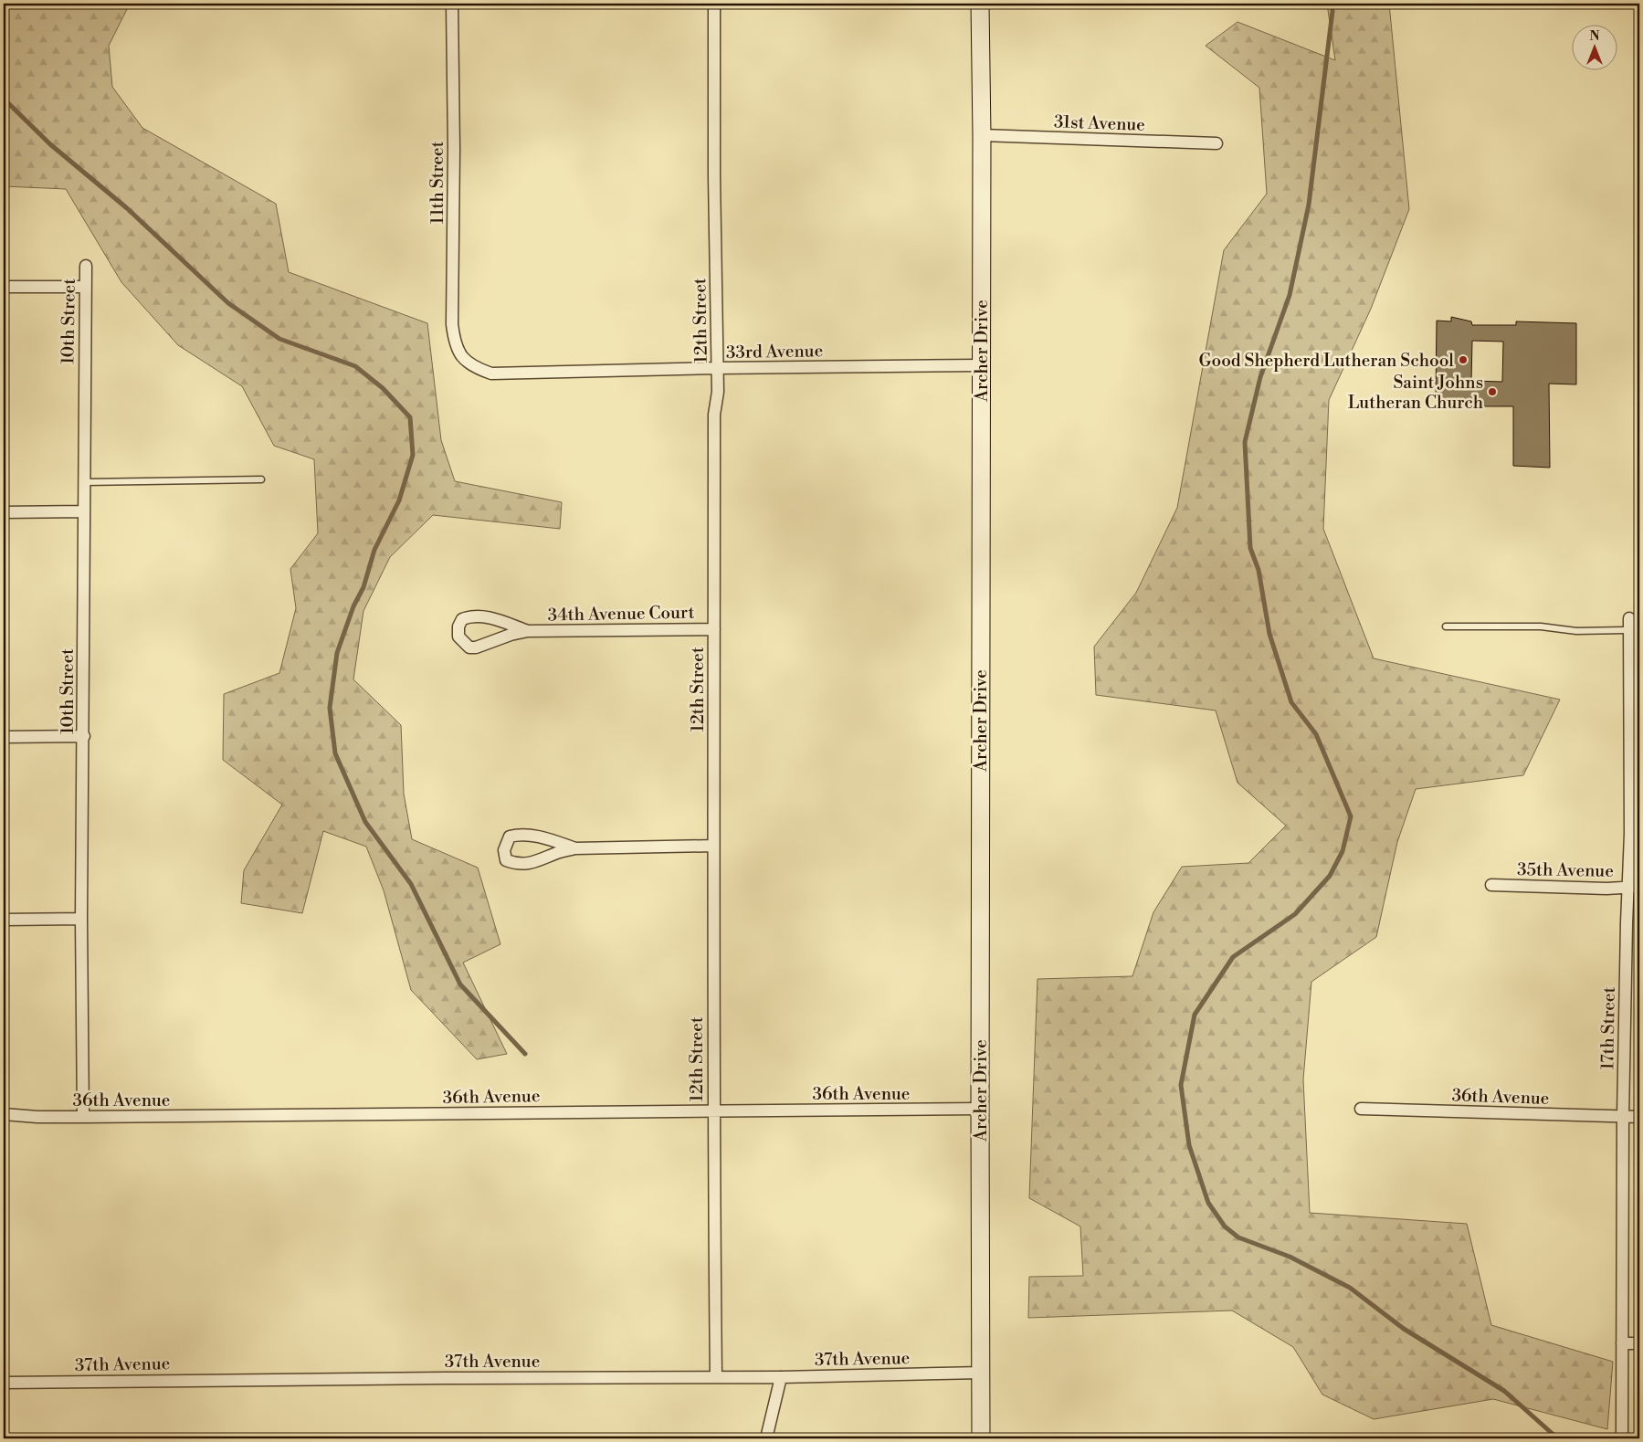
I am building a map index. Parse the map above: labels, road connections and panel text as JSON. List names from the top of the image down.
{
  "streets": {
    "street": [
      "31st Avenue",
      "11th Street",
      "12th Street",
      "10th Street",
      "33rd Avenue",
      "Archer Drive",
      "34th Avenue Court",
      "35th Avenue",
      "17th Street",
      "36th Avenue",
      "37th Avenue"
    ]
  },
  "crossings": [
    ["31st Avenue", "Archer Drive"],
    ["11th Street", "33rd Avenue"],
    ["12th Street", "33rd Avenue"],
    ["12th Street", "34th Avenue Court"],
    ["12th Street", "36th Avenue"],
    ["12th Street", "37th Avenue"],
    ["10th Street", "36th Avenue"],
    ["33rd Avenue", "Archer Drive"],
    ["Archer Drive", "36th Avenue"],
    ["Archer Drive", "37th Avenue"],
    ["35th Avenue", "17th Street"],
    ["17th Street", "36th Avenue"]
  ],
  "places": ["Good Shepherd Lutheran School", "Saint Johns Lutheran Church"],
  "north": "top"
}
